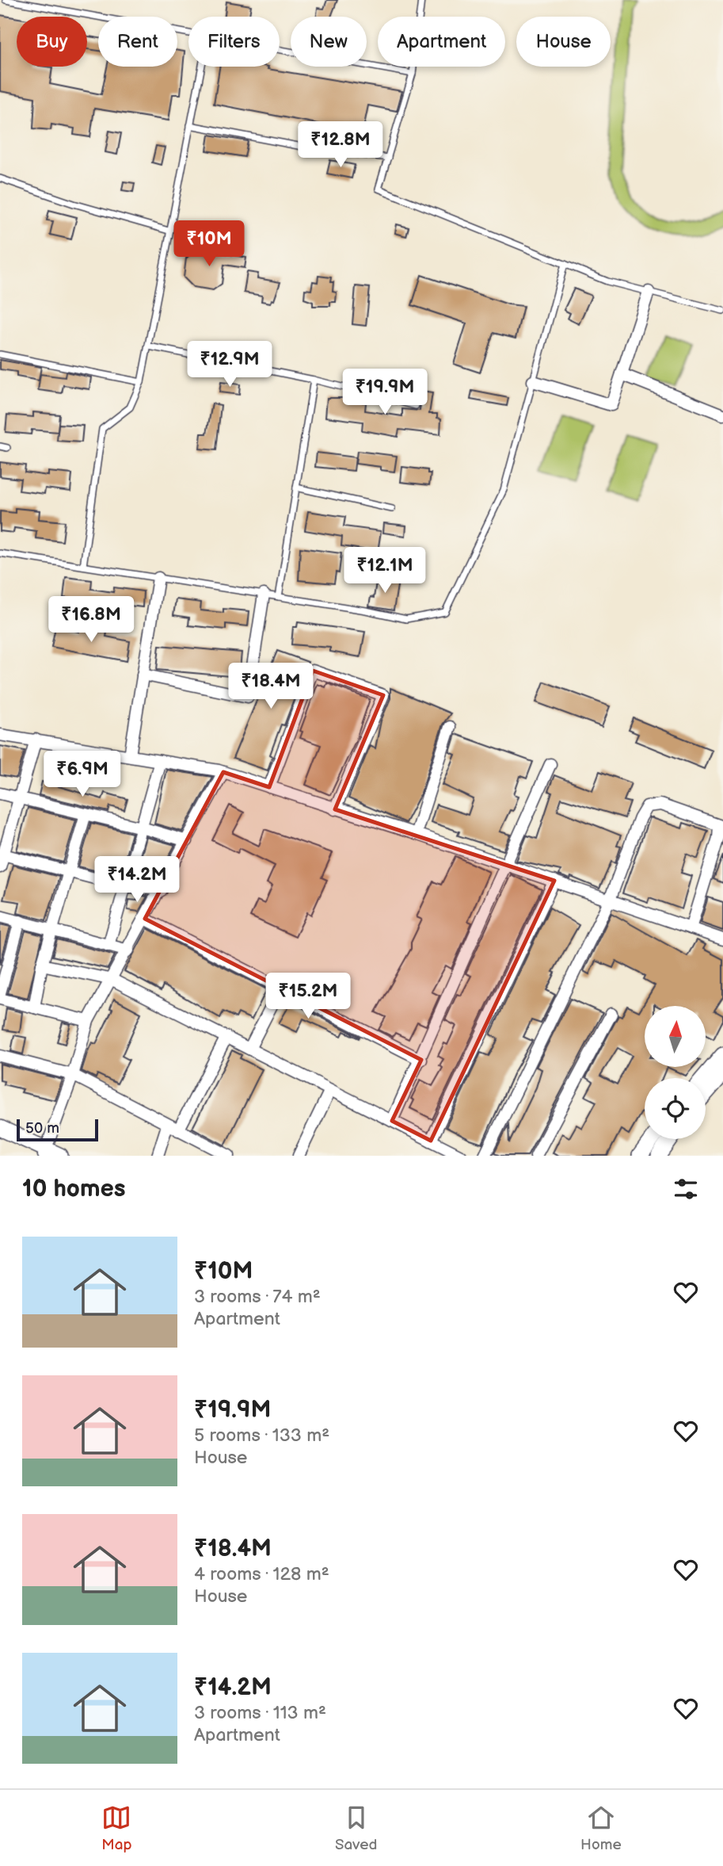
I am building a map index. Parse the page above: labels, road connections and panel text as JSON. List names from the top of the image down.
{
  "scale_bar": "50 m",
  "north": "top",
  "page": {
    "chip": [
      "Buy",
      "Rent",
      "Filters",
      "New",
      "Apartment",
      "House"
    ],
    "price": [
      "₹12.8M",
      "₹10M",
      "₹12.9M",
      "₹19.9M",
      "₹12.1M",
      "₹16.8M",
      "₹18.4M",
      "₹6.9M",
      "₹14.2M",
      "₹15.2M"
    ],
    "scale": "50 m",
    "heading": "10 homes",
    "list": [
      {
        "name": "₹10M",
        "note": "3 rooms · 74 m² · Apartment"
      },
      {
        "name": "₹19.9M",
        "note": "5 rooms · 133 m² · House"
      },
      {
        "name": "₹18.4M",
        "note": "4 rooms · 128 m² · House"
      },
      {
        "name": "₹14.2M",
        "note": "3 rooms · 113 m² · Apartment"
      }
    ],
    "tabs": ["Map", "Saved", "Home"]
  }
}
